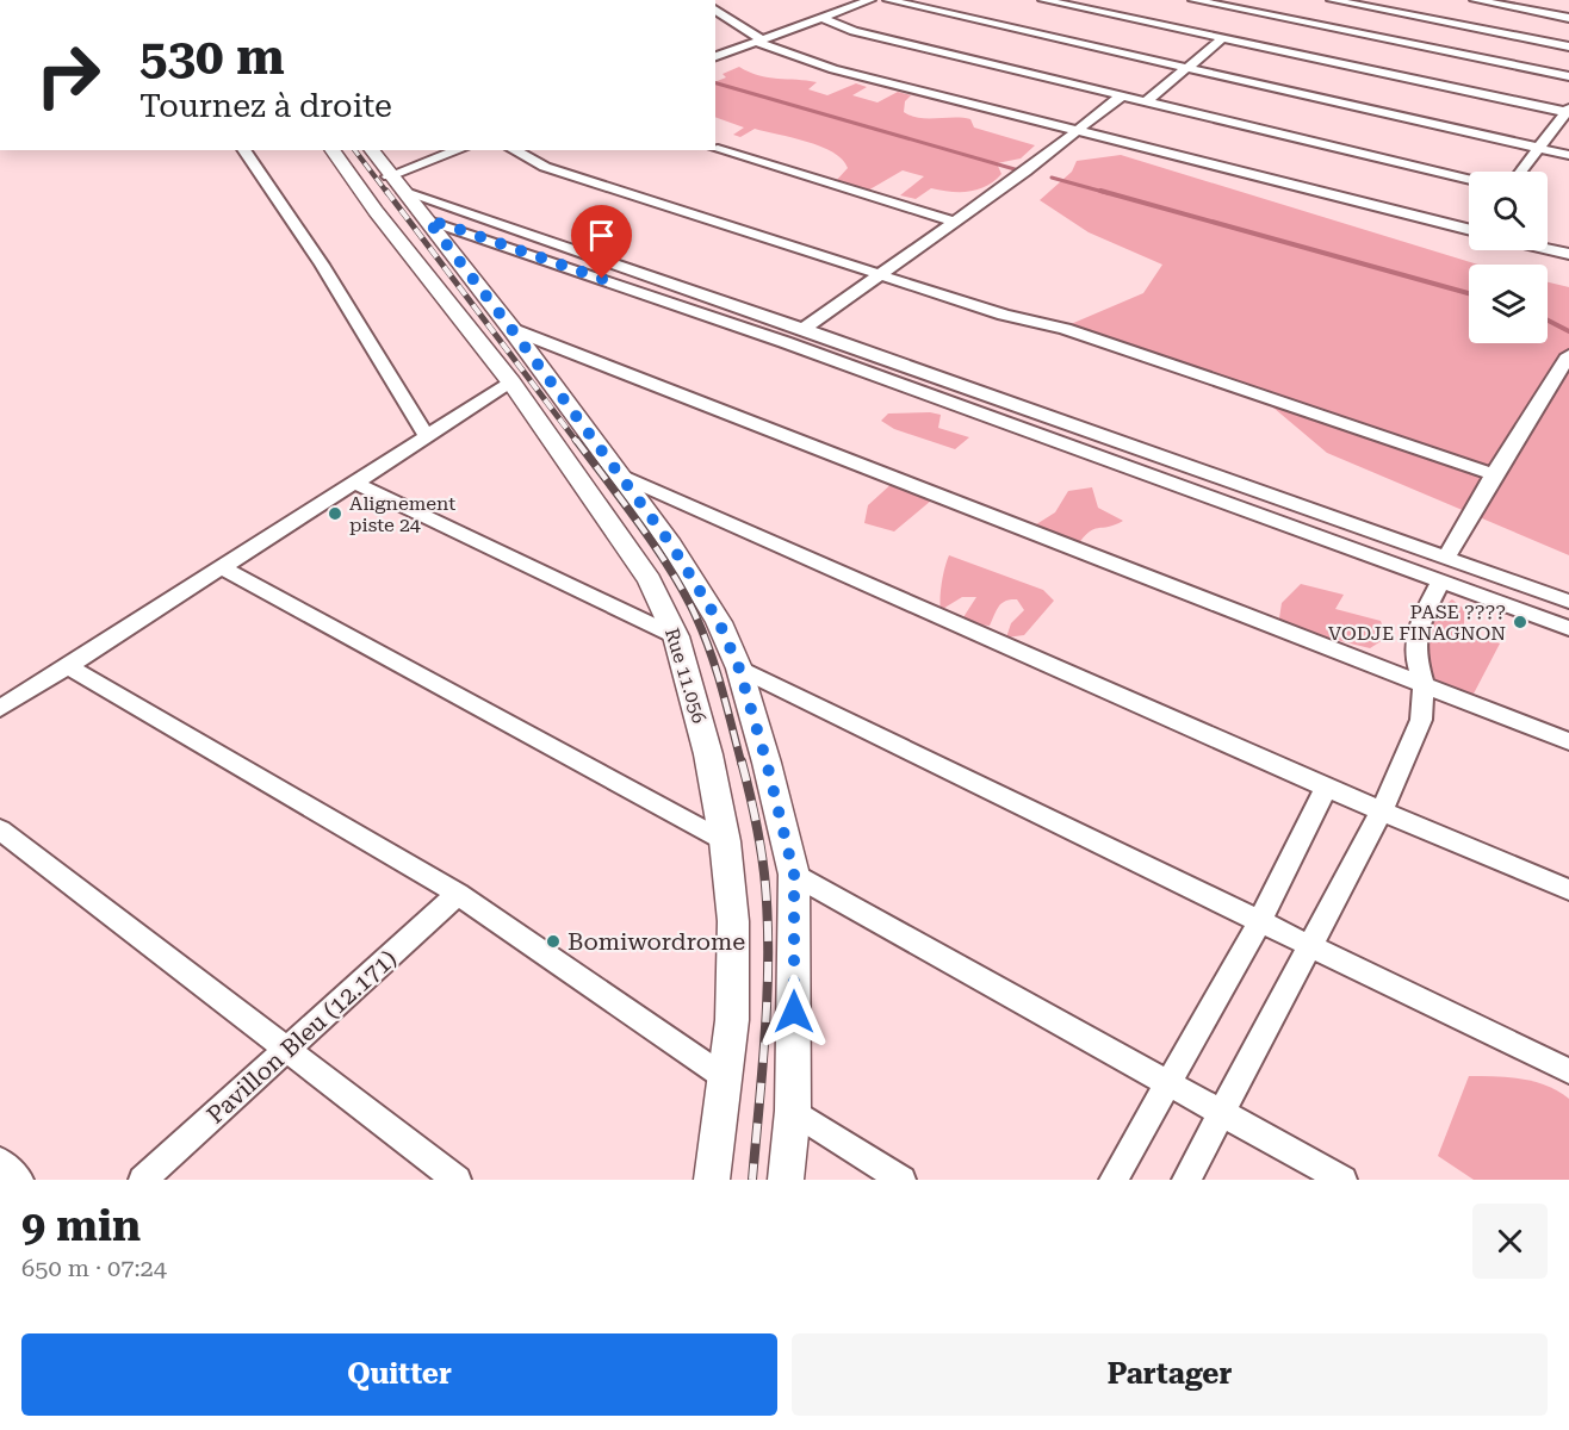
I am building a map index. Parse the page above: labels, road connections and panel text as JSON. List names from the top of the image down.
{
  "streets": {
    "main road": ["Rue 11.056"],
    "street": ["Pavillon Bleu (12.171)"]
  },
  "places": ["Alignement piste 24", "PASE ???? VODJE FINAGNON", "Bomiwordrome"],
  "page": {
    "turn": ["530 m", "Tournez à droite"],
    "heading": ["9 min", "650 m · 07:24"],
    "buttons": ["Quitter", "Partager"]
  }
}
